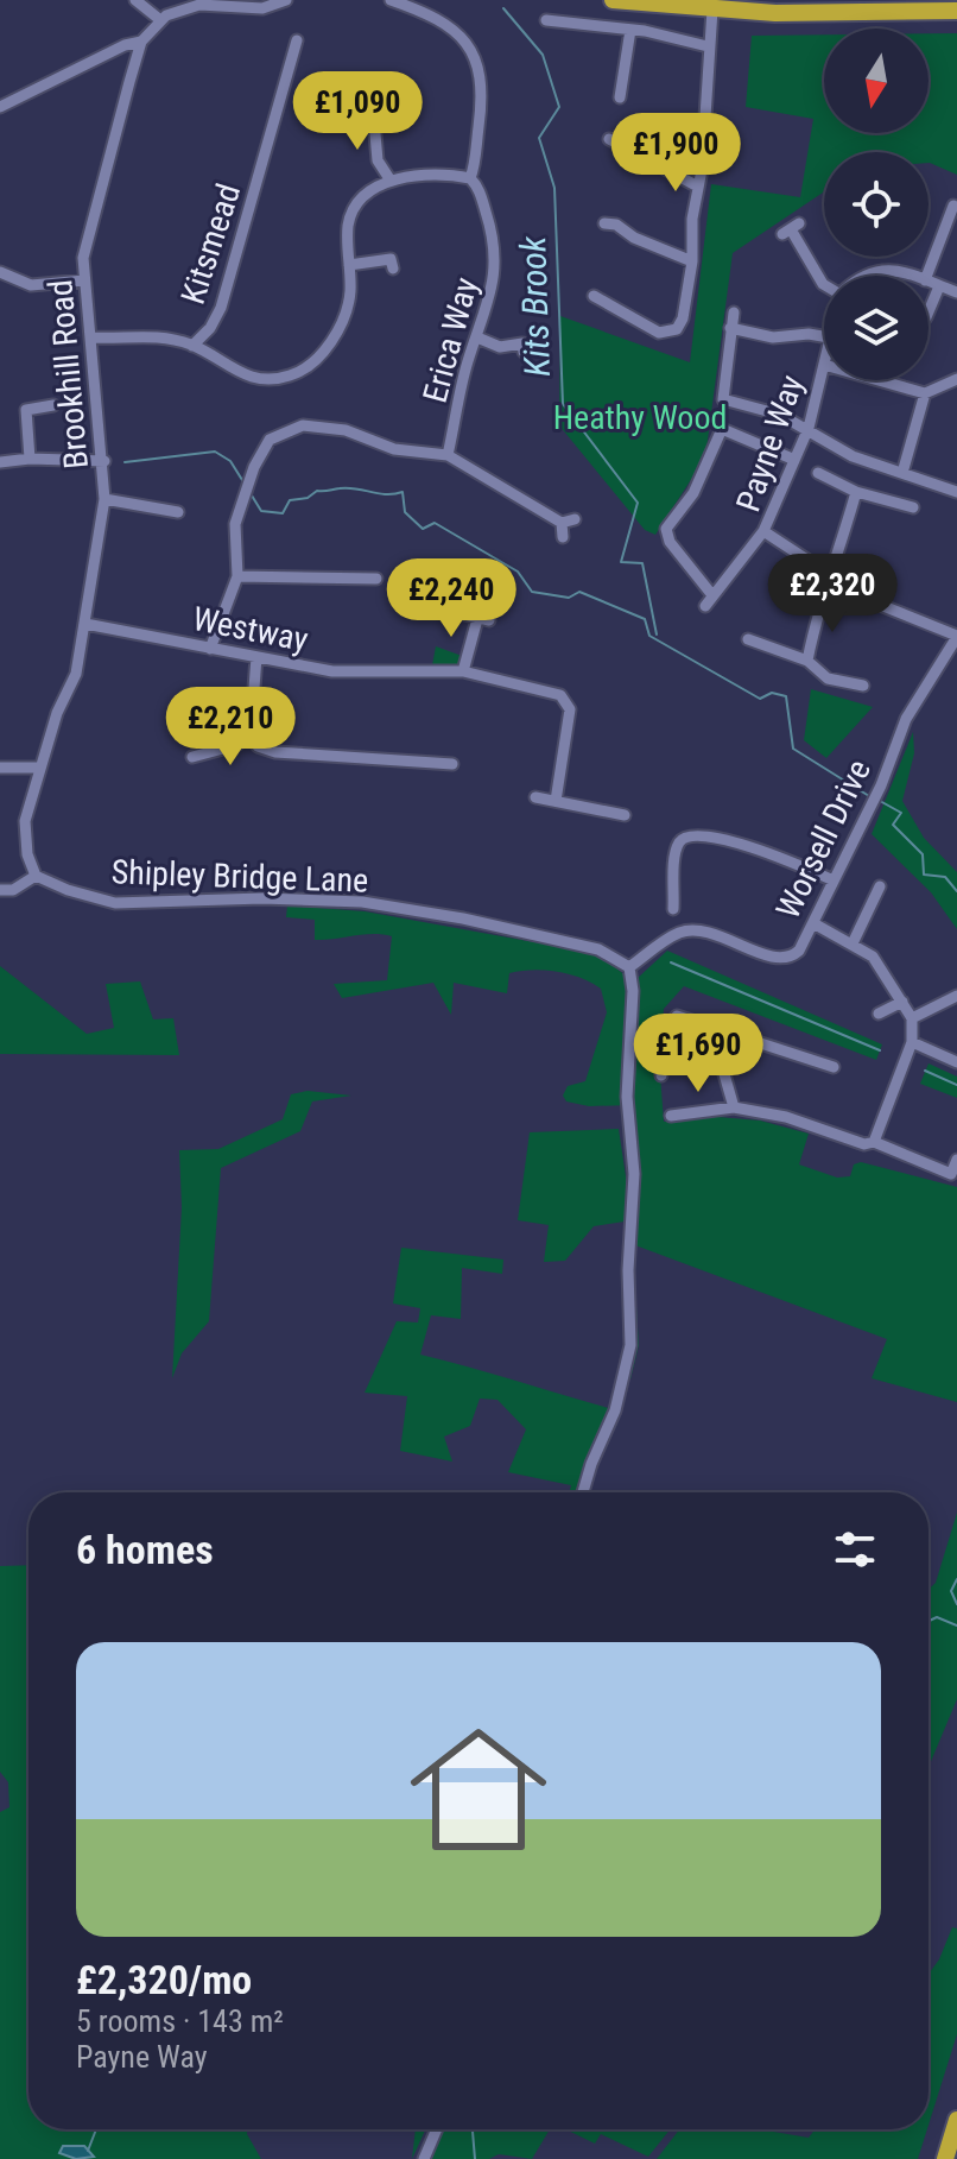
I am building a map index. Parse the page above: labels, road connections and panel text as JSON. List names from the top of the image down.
{
  "streets": {
    "street": [
      "Kitsmead",
      "Erica Way",
      "Brookhill Road",
      "Payne Way",
      "Westway",
      "Worsell Drive",
      "Shipley Bridge Lane"
    ]
  },
  "crossings": [
    ["Brookhill Road", "Westway"],
    ["Payne Way", "Worsell Drive"],
    ["Worsell Drive", "Shipley Bridge Lane"]
  ],
  "water": ["Kits Brook"],
  "parks": ["Heathy Wood"],
  "north": "bottom",
  "page": {
    "price": [
      "£1,090",
      "£1,900",
      "£2,320",
      "£2,240",
      "£2,210",
      "£1,690"
    ],
    "heading": "6 homes",
    "list": [
      {
        "name": "£2,320/mo",
        "note": "5 rooms · 143 m² · Payne Way"
      }
    ]
  }
}
